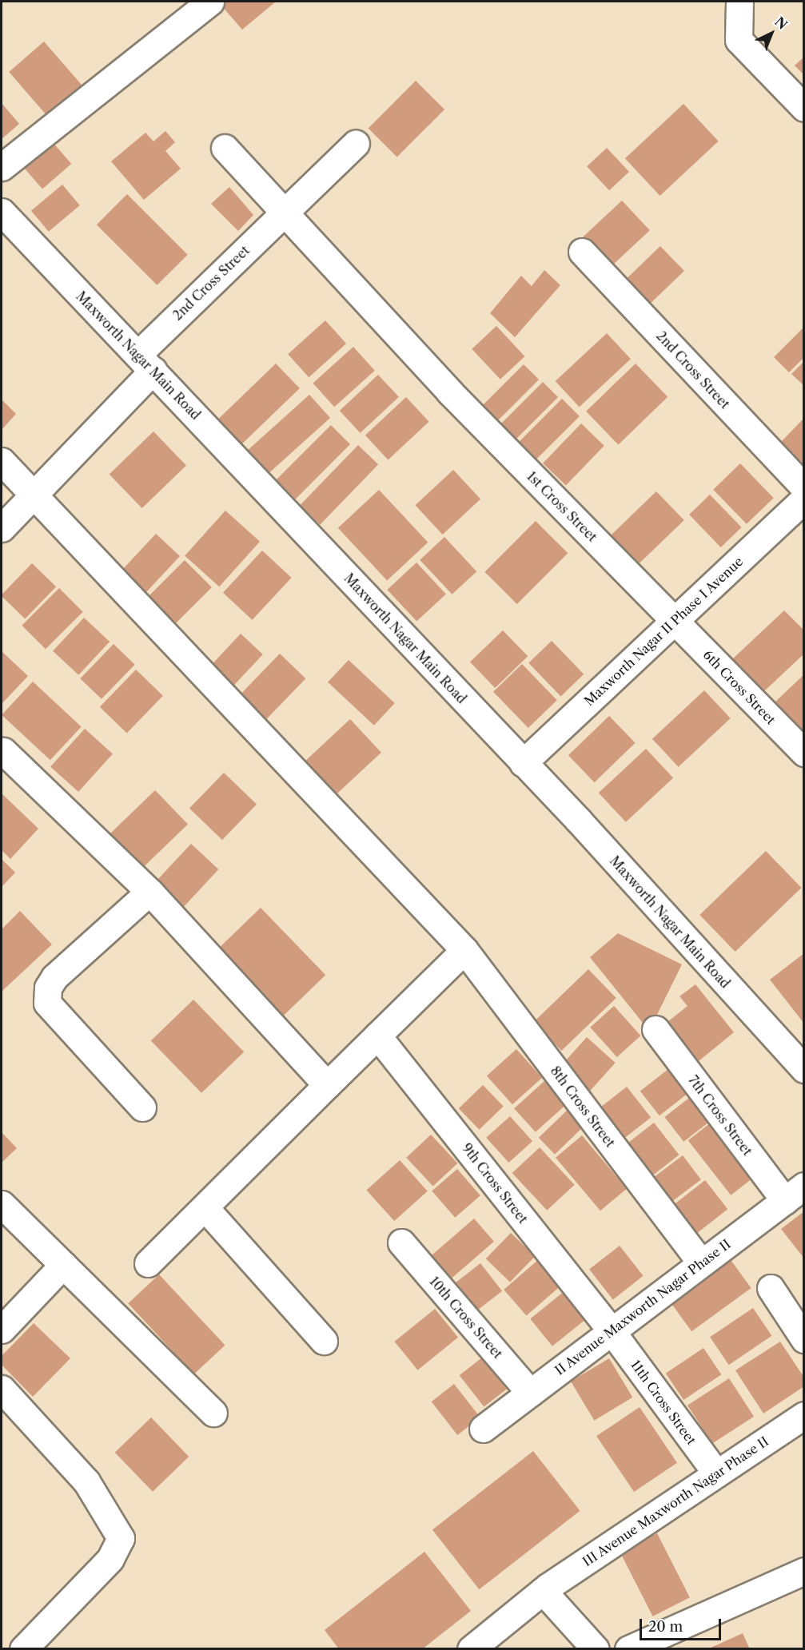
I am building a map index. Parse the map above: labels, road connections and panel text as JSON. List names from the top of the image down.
{
  "streets": {
    "street": [
      "2nd Cross Street",
      "Maxworth Nagar Main Road",
      "1st Cross Street",
      "Maxworth Nagar II Phase I Avenue",
      "6th Cross Street",
      "8th Cross Street",
      "7th Cross Street",
      "9th Cross Street",
      "II Avenue Maxworth Nagar Phase II",
      "10th Cross Street",
      "11th Cross Street",
      "III Avenue Maxworth Nagar Phase II"
    ]
  },
  "crossings": [
    ["2nd Cross Street", "Maxworth Nagar Main Road"],
    ["2nd Cross Street", "1st Cross Street"],
    ["2nd Cross Street", "8th Cross Street"],
    ["Maxworth Nagar Main Road", "Maxworth Nagar II Phase I Avenue"],
    ["1st Cross Street", "Maxworth Nagar II Phase I Avenue"],
    ["1st Cross Street", "6th Cross Street"],
    ["Maxworth Nagar II Phase I Avenue", "6th Cross Street"],
    ["8th Cross Street", "II Avenue Maxworth Nagar Phase II"],
    ["7th Cross Street", "II Avenue Maxworth Nagar Phase II"],
    ["9th Cross Street", "II Avenue Maxworth Nagar Phase II"],
    ["9th Cross Street", "11th Cross Street"],
    ["II Avenue Maxworth Nagar Phase II", "10th Cross Street"],
    ["II Avenue Maxworth Nagar Phase II", "11th Cross Street"],
    ["11th Cross Street", "III Avenue Maxworth Nagar Phase II"]
  ],
  "scale_bar": "20 m",
  "north": "top right"
}
